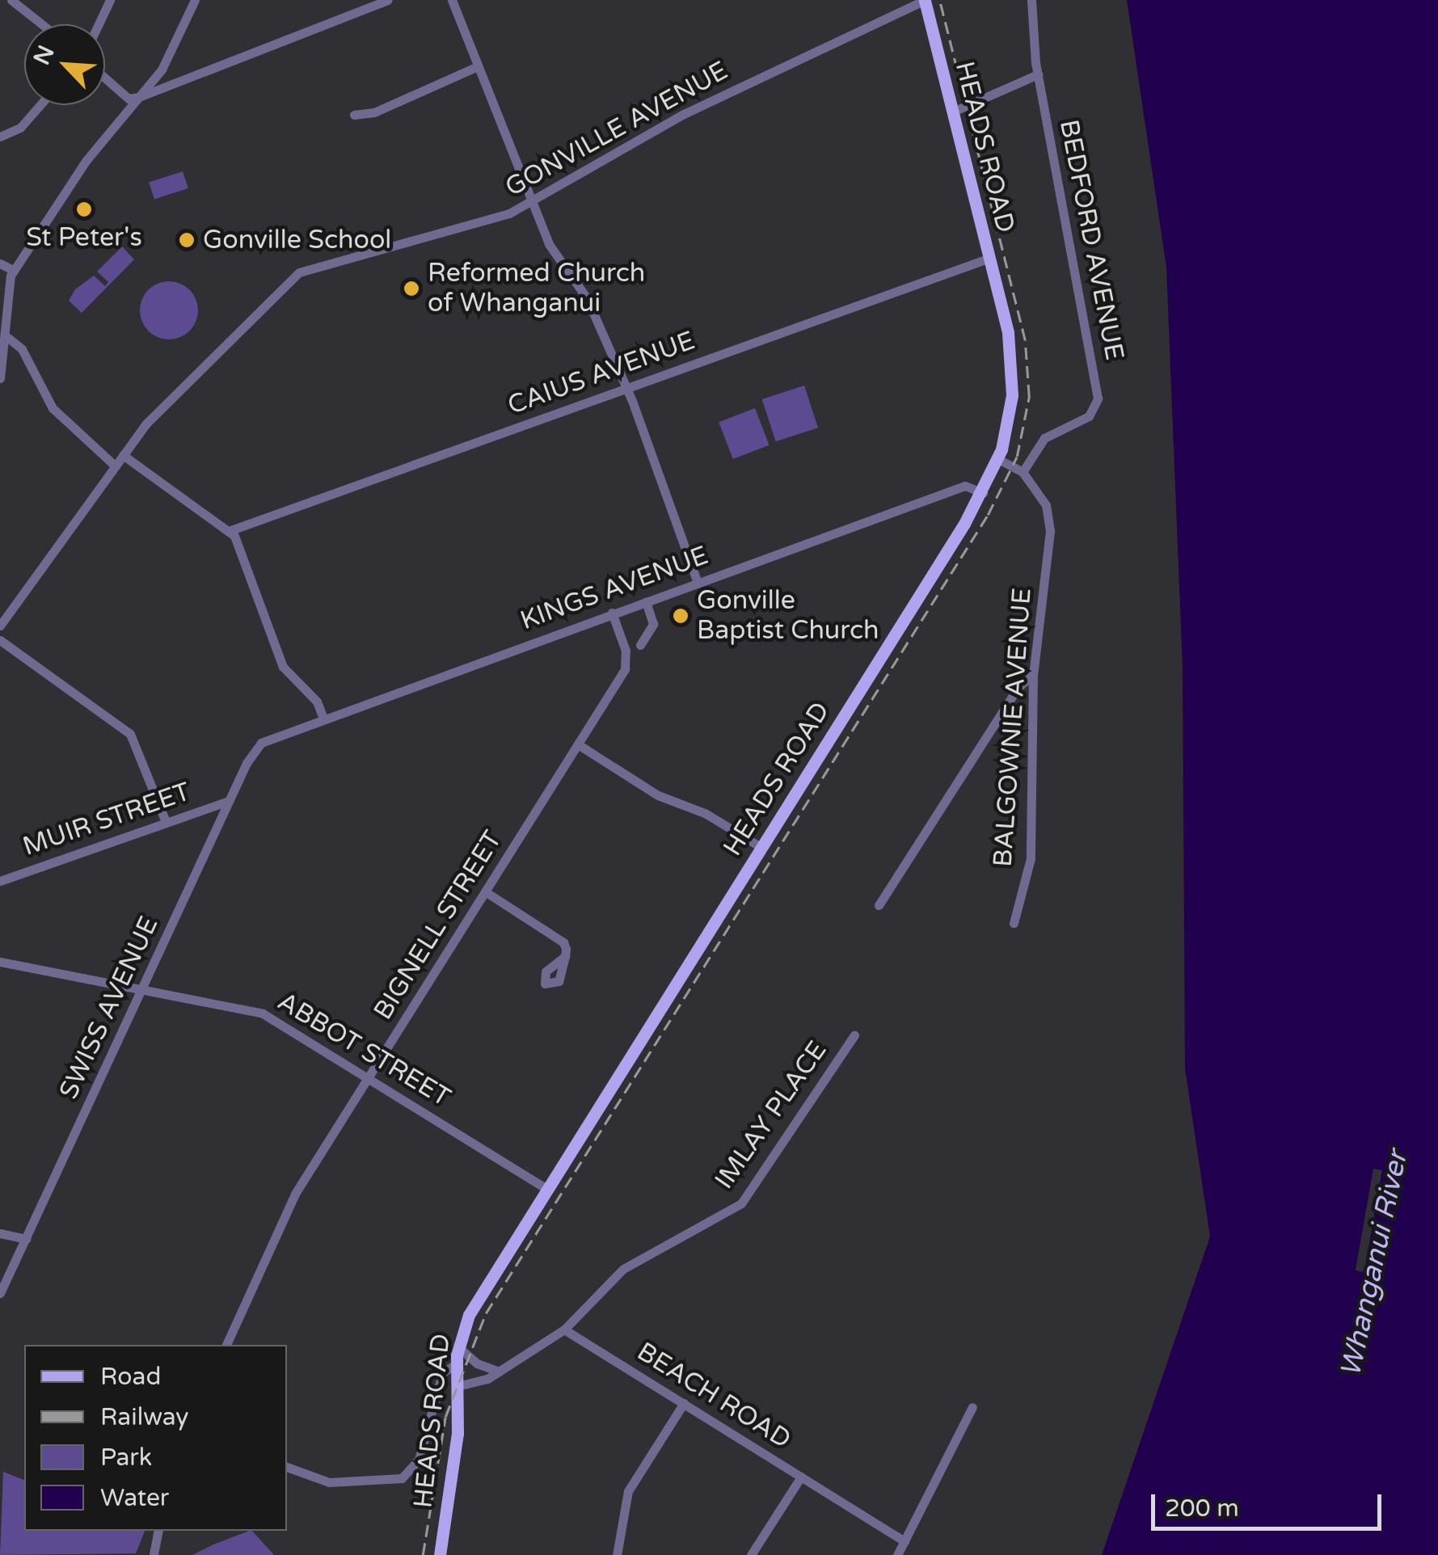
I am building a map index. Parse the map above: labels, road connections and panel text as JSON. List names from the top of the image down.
{
  "streets": {
    "main road": ["HEADS ROAD"],
    "street": [
      "GONVILLE AVENUE",
      "BEDFORD AVENUE",
      "CAIUS AVENUE",
      "KINGS AVENUE",
      "BALGOWNIE AVENUE",
      "MUIR STREET",
      "BIGNELL STREET",
      "SWISS AVENUE",
      "ABBOT STREET",
      "IMLAY PLACE",
      "BEACH ROAD"
    ]
  },
  "crossings": [
    ["GONVILLE AVENUE", "HEADS ROAD"],
    ["HEADS ROAD", "CAIUS AVENUE"],
    ["HEADS ROAD", "KINGS AVENUE"],
    ["HEADS ROAD", "BALGOWNIE AVENUE"],
    ["HEADS ROAD", "ABBOT STREET"],
    ["BEDFORD AVENUE", "BALGOWNIE AVENUE"],
    ["KINGS AVENUE", "BIGNELL STREET"],
    ["KINGS AVENUE", "SWISS AVENUE"],
    ["MUIR STREET", "SWISS AVENUE"],
    ["BIGNELL STREET", "ABBOT STREET"],
    ["SWISS AVENUE", "ABBOT STREET"],
    ["IMLAY PLACE", "BEACH ROAD"]
  ],
  "water": ["Whanganui River"],
  "places": [
    "St Peter's",
    "Gonville School",
    "Reformed Church of Whanganui",
    "Gonville Baptist Church"
  ],
  "legend": [
    "Road",
    "Railway",
    "Park",
    "Water"
  ],
  "scale_bar": "200 m",
  "north": "top left"
}
